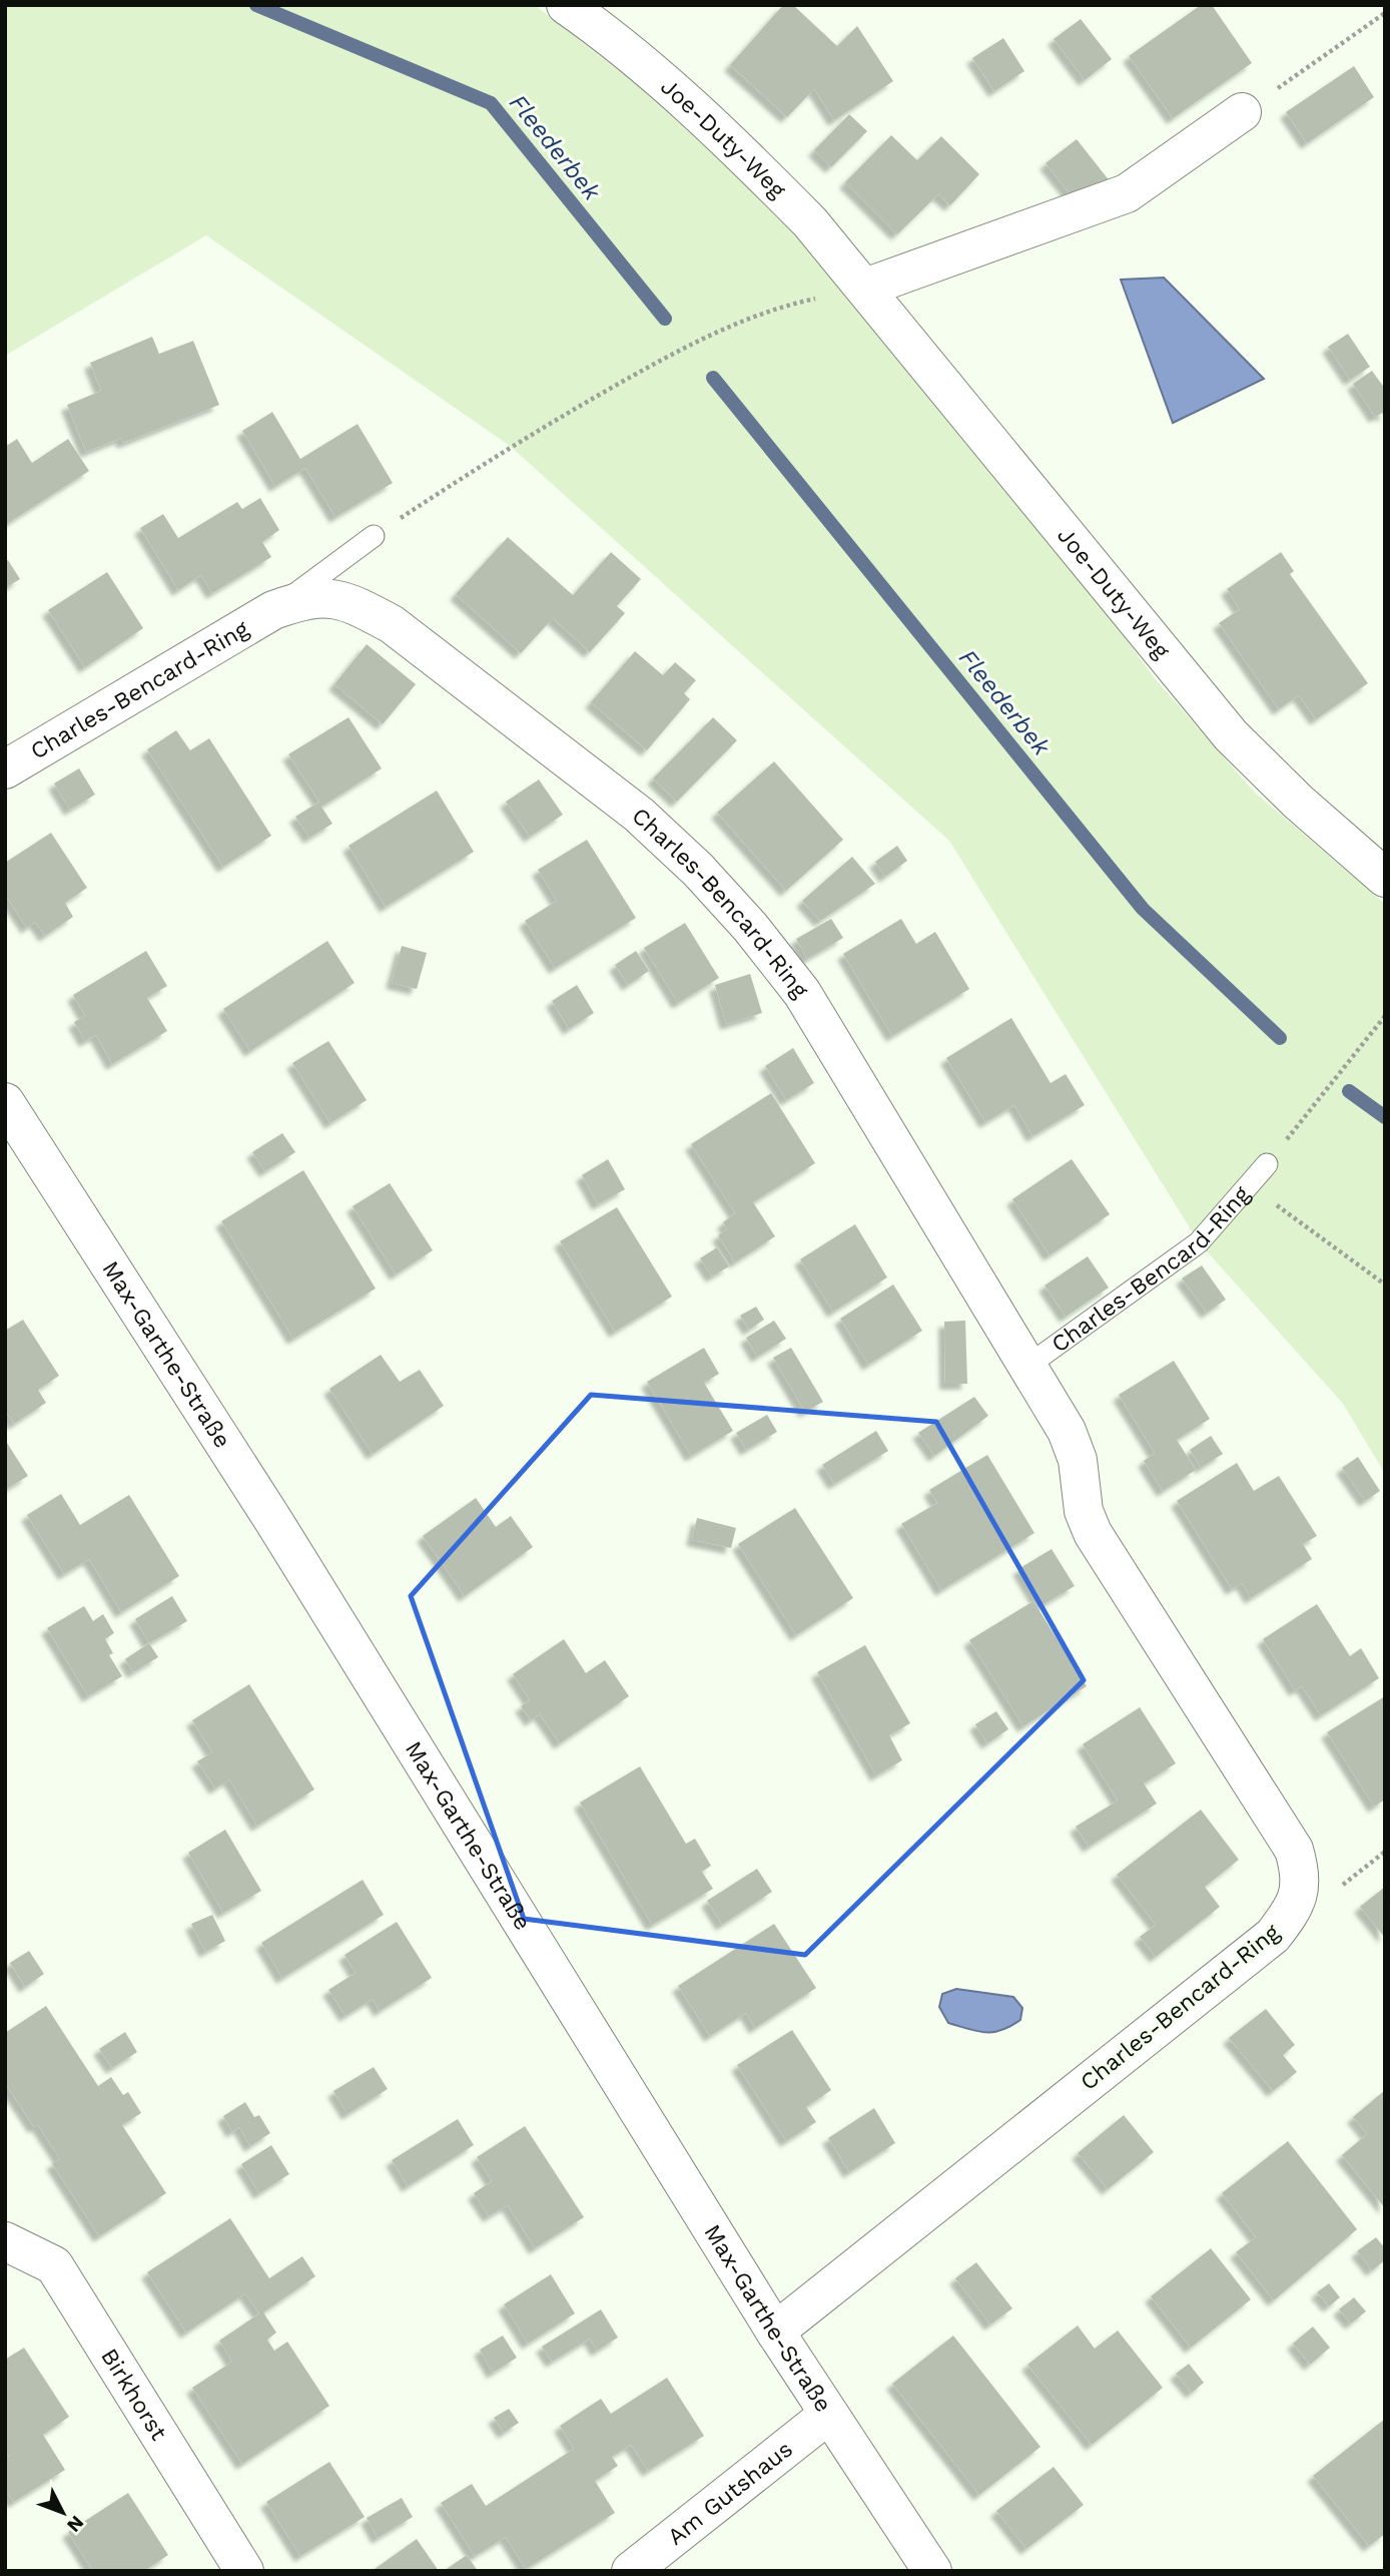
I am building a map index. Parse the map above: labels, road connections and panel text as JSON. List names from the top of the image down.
{
  "streets": {
    "street": [
      "Joe-Duty-Weg",
      "Charles-Bencard-Ring",
      "Max-Garthe-Straße",
      "Birkhorst",
      "Am Gutshaus"
    ]
  },
  "crossings": [
    ["Charles-Bencard-Ring", "Max-Garthe-Straße"],
    ["Max-Garthe-Straße", "Am Gutshaus"]
  ],
  "water": ["Fleederbek"],
  "north": "bottom right"
}
